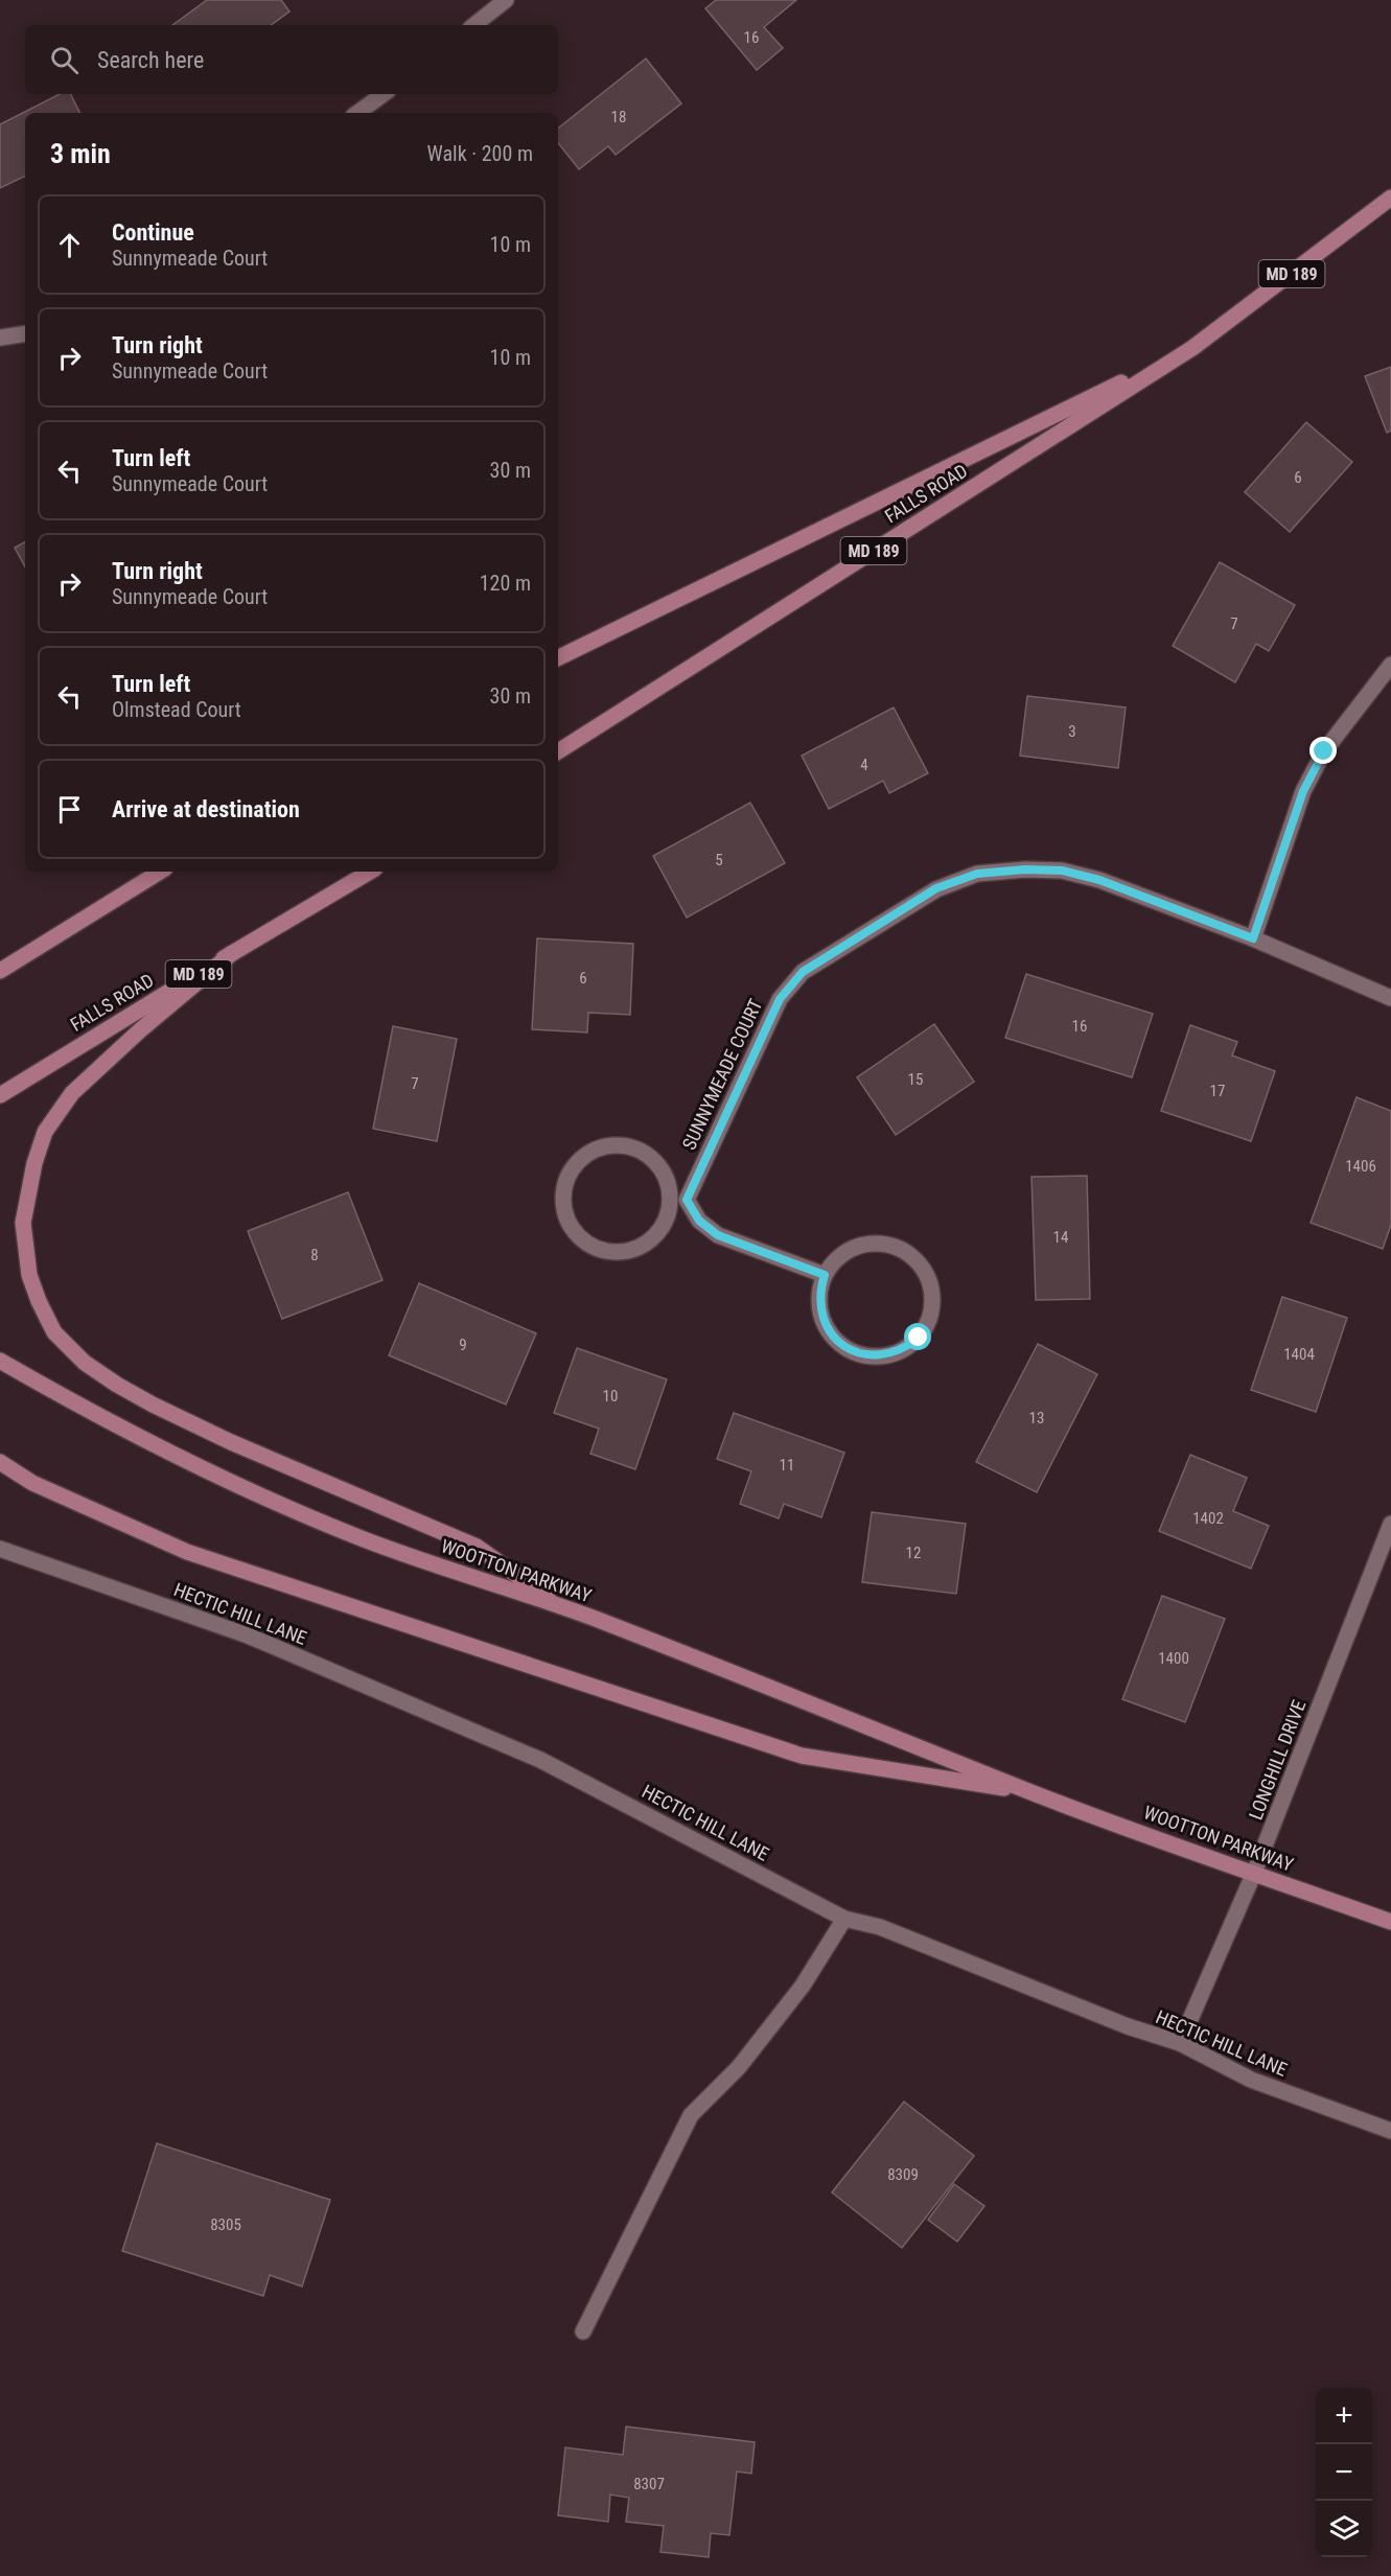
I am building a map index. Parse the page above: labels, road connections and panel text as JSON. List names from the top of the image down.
{
  "streets": {
    "main road": ["MD 189", "FALLS ROAD", "WOOTTON PARKWAY"],
    "street": ["SUNNYMEADE COURT", "HECTIC HILL LANE", "LONGHILL DRIVE"]
  },
  "crossings": [
    ["WOOTTON PARKWAY", "LONGHILL DRIVE"],
    ["HECTIC HILL LANE", "LONGHILL DRIVE"]
  ],
  "house_numbers": [
    "16",
    "18",
    "6",
    "7",
    "3",
    "4",
    "5",
    "6",
    "16",
    "15",
    "7",
    "17",
    "1406",
    "14",
    "8",
    "9",
    "1404",
    "10",
    "13",
    "11",
    "1402",
    "12",
    "1400",
    "8309",
    "8305",
    "8307"
  ],
  "page": {
    "search": "Search here",
    "heading": ["3 min", "Walk · 200 m"],
    "list": [
      ["Continue", "Sunnymeade Court", "10 m"],
      ["Turn right", "Sunnymeade Court", "10 m"],
      ["Turn left", "Sunnymeade Court", "30 m"],
      ["Turn right", "Sunnymeade Court", "120 m"],
      ["Turn left", "Olmstead Court", "30 m"],
      "Arrive at destination"
    ],
    "map_buttons": ["+", "−"]
  }
}
